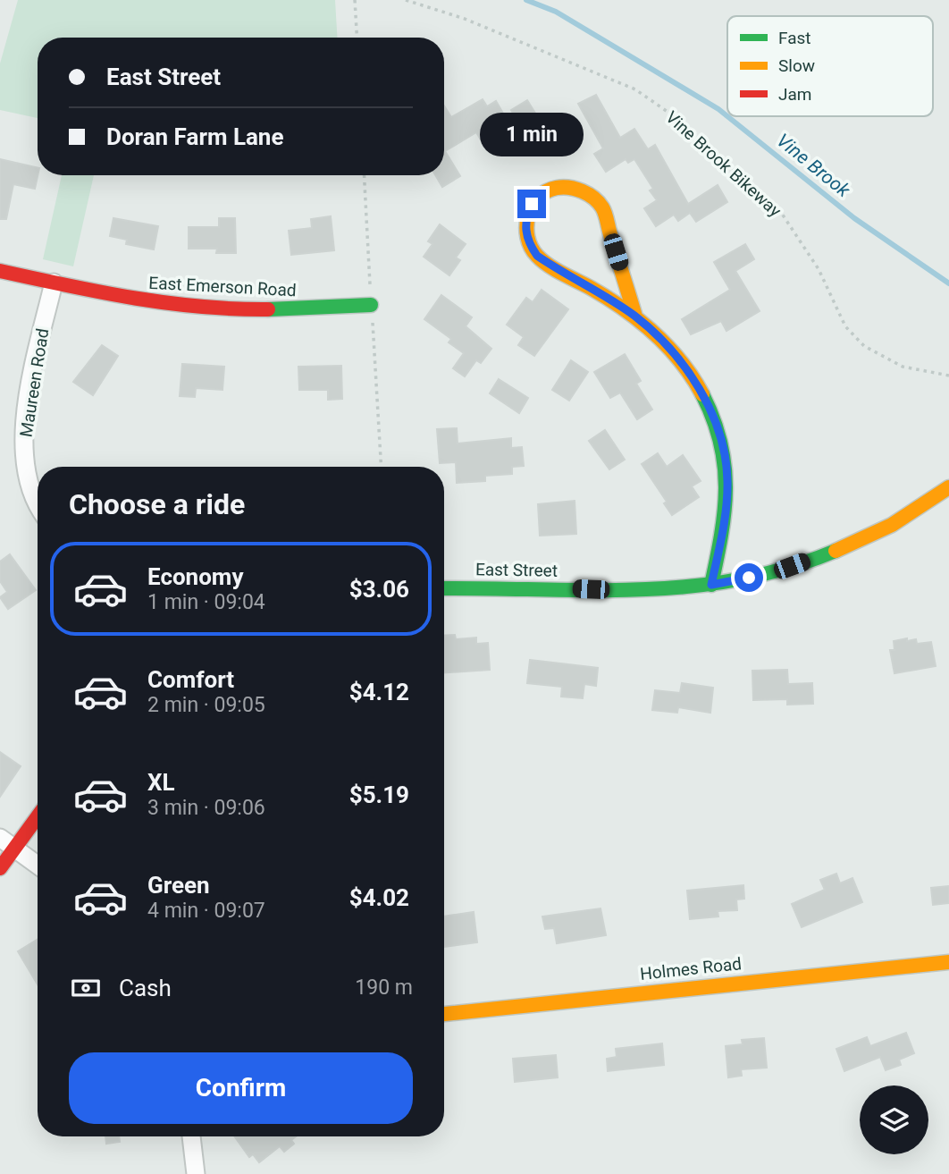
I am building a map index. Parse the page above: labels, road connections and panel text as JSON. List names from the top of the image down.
{
  "streets": {
    "street": [
      "East Emerson Road",
      "Maureen Road",
      "East Street",
      "Holmes Road"
    ],
    "path": ["Vine Brook Bikeway"]
  },
  "crossings": [
    ["East Emerson Road", "Maureen Road"]
  ],
  "water": ["Vine Brook"],
  "legend": ["Fast", "Slow", "Jam"],
  "page": {
    "banner": ["East Street", "Doran Farm Lane"],
    "bubble": "1 min",
    "heading": "Choose a ride",
    "list": [
      {
        "name": "Economy",
        "note": "1 min · 09:04",
        "value": "$3.06"
      },
      {
        "name": "Comfort",
        "note": "2 min · 09:05",
        "value": "$4.12"
      },
      {
        "name": "XL",
        "note": "3 min · 09:06",
        "value": "$5.19"
      },
      {
        "name": "Green",
        "note": "4 min · 09:07",
        "value": "$4.02"
      }
    ],
    "pay": ["Cash", "190 m"],
    "buttons": "Confirm"
  }
}
